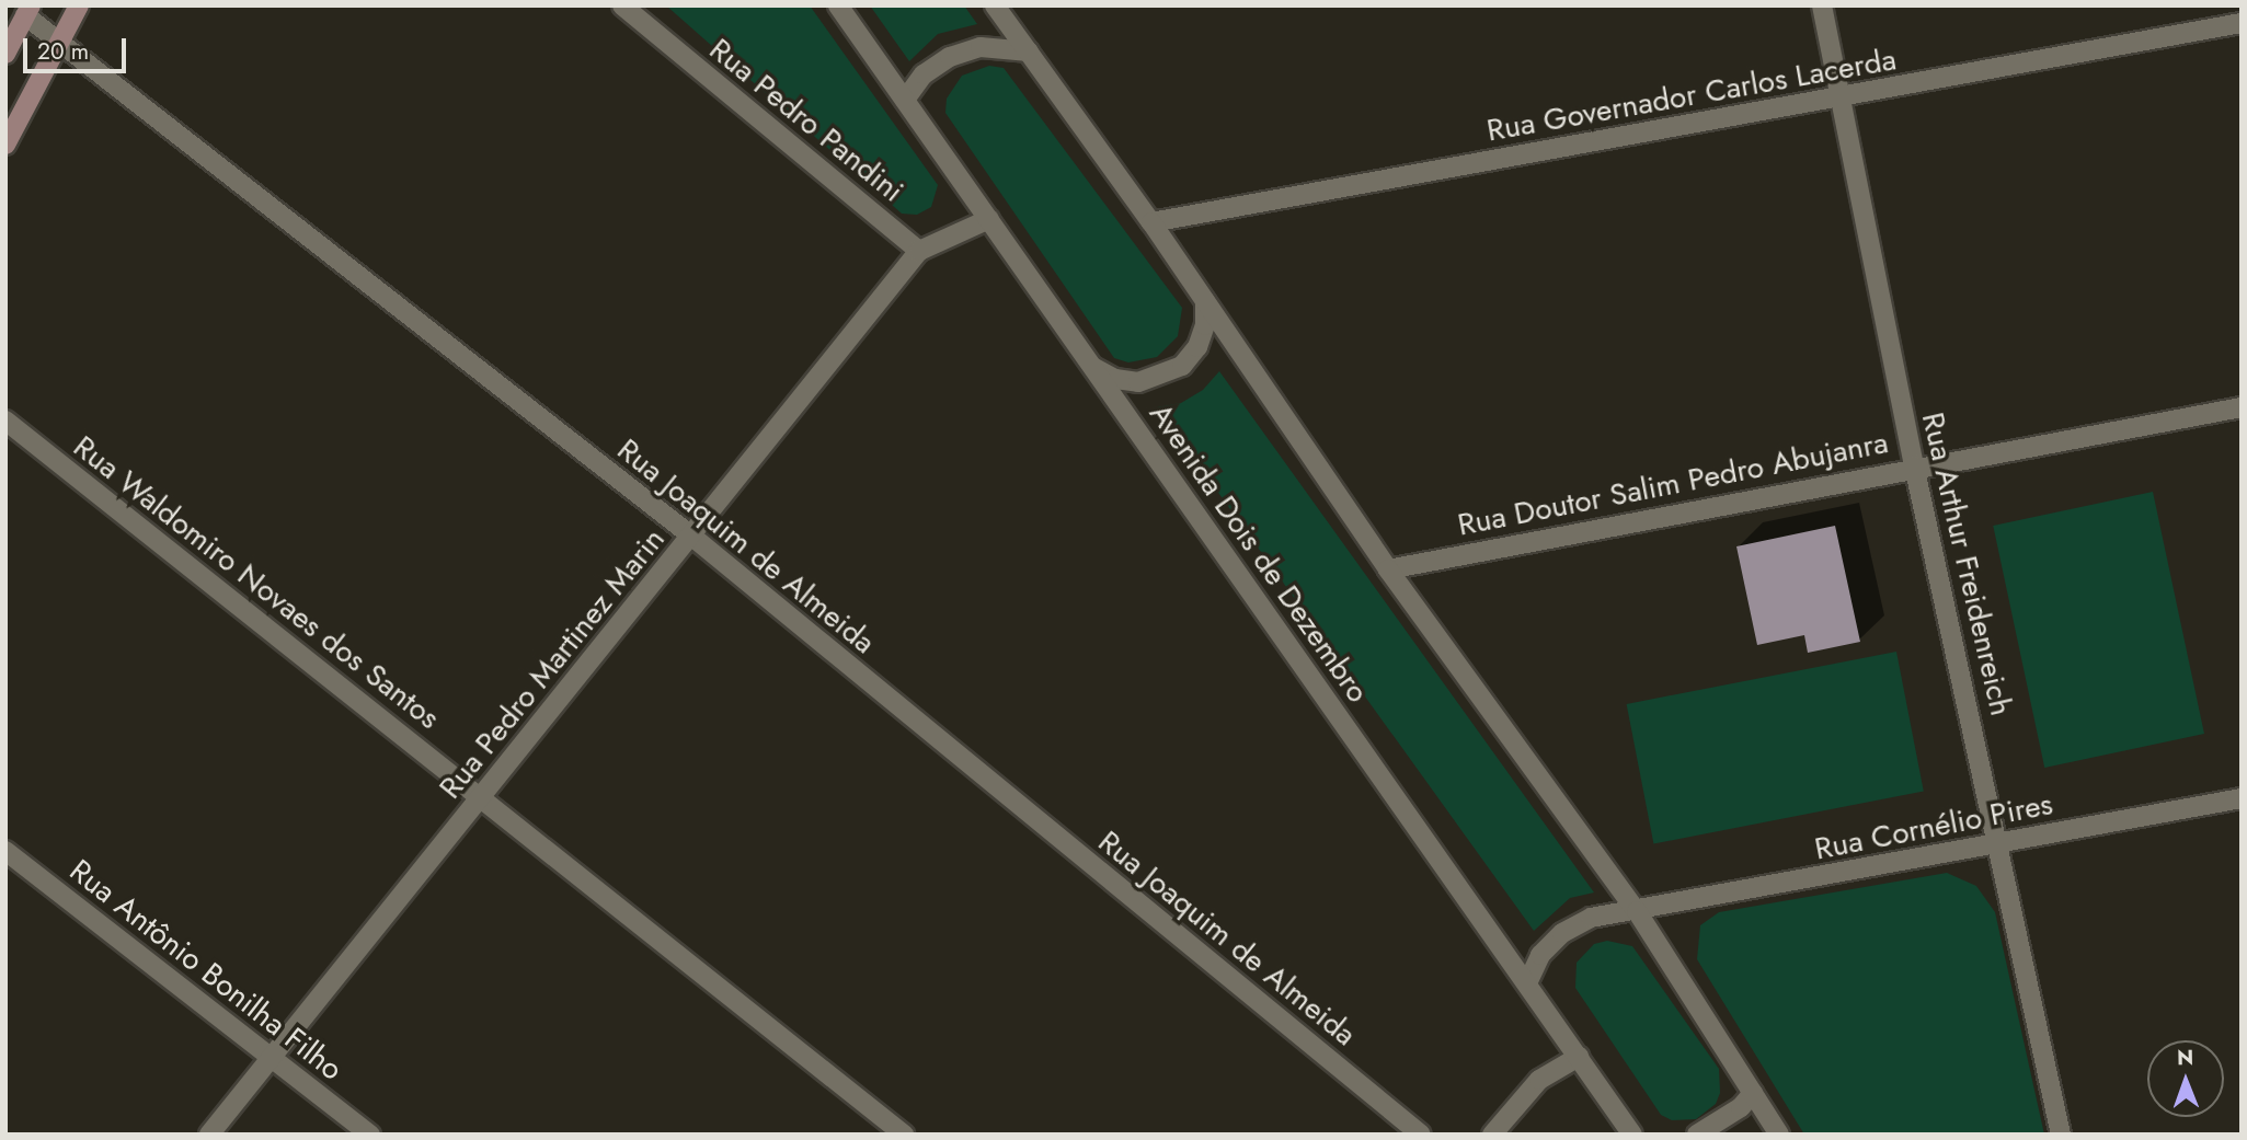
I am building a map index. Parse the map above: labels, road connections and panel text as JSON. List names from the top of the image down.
{
  "streets": {
    "street": [
      "Rua Governador Carlos Lacerda",
      "Rua Pedro Pandini",
      "Rua Doutor Salim Pedro Abujanra",
      "Rua Joaquim de Almeida",
      "Avenida Dois de Dezembro",
      "Rua Arthur Freidenreich",
      "Rua Waldomiro Novaes dos Santos",
      "Rua Pedro Martinez Marin",
      "Rua Cornélio Pires",
      "Rua Antônio Bonilha Filho"
    ]
  },
  "crossings": [
    ["Rua Governador Carlos Lacerda", "Rua Arthur Freidenreich"],
    ["Rua Pedro Pandini", "Rua Pedro Martinez Marin"],
    ["Rua Doutor Salim Pedro Abujanra", "Rua Arthur Freidenreich"],
    ["Rua Joaquim de Almeida", "Rua Pedro Martinez Marin"],
    ["Avenida Dois de Dezembro", "Rua Pedro Martinez Marin"],
    ["Avenida Dois de Dezembro", "Rua Cornélio Pires"],
    ["Rua Arthur Freidenreich", "Rua Cornélio Pires"],
    ["Rua Waldomiro Novaes dos Santos", "Rua Pedro Martinez Marin"],
    ["Rua Pedro Martinez Marin", "Rua Antônio Bonilha Filho"]
  ],
  "scale_bar": "20 m",
  "north": "top"
}
